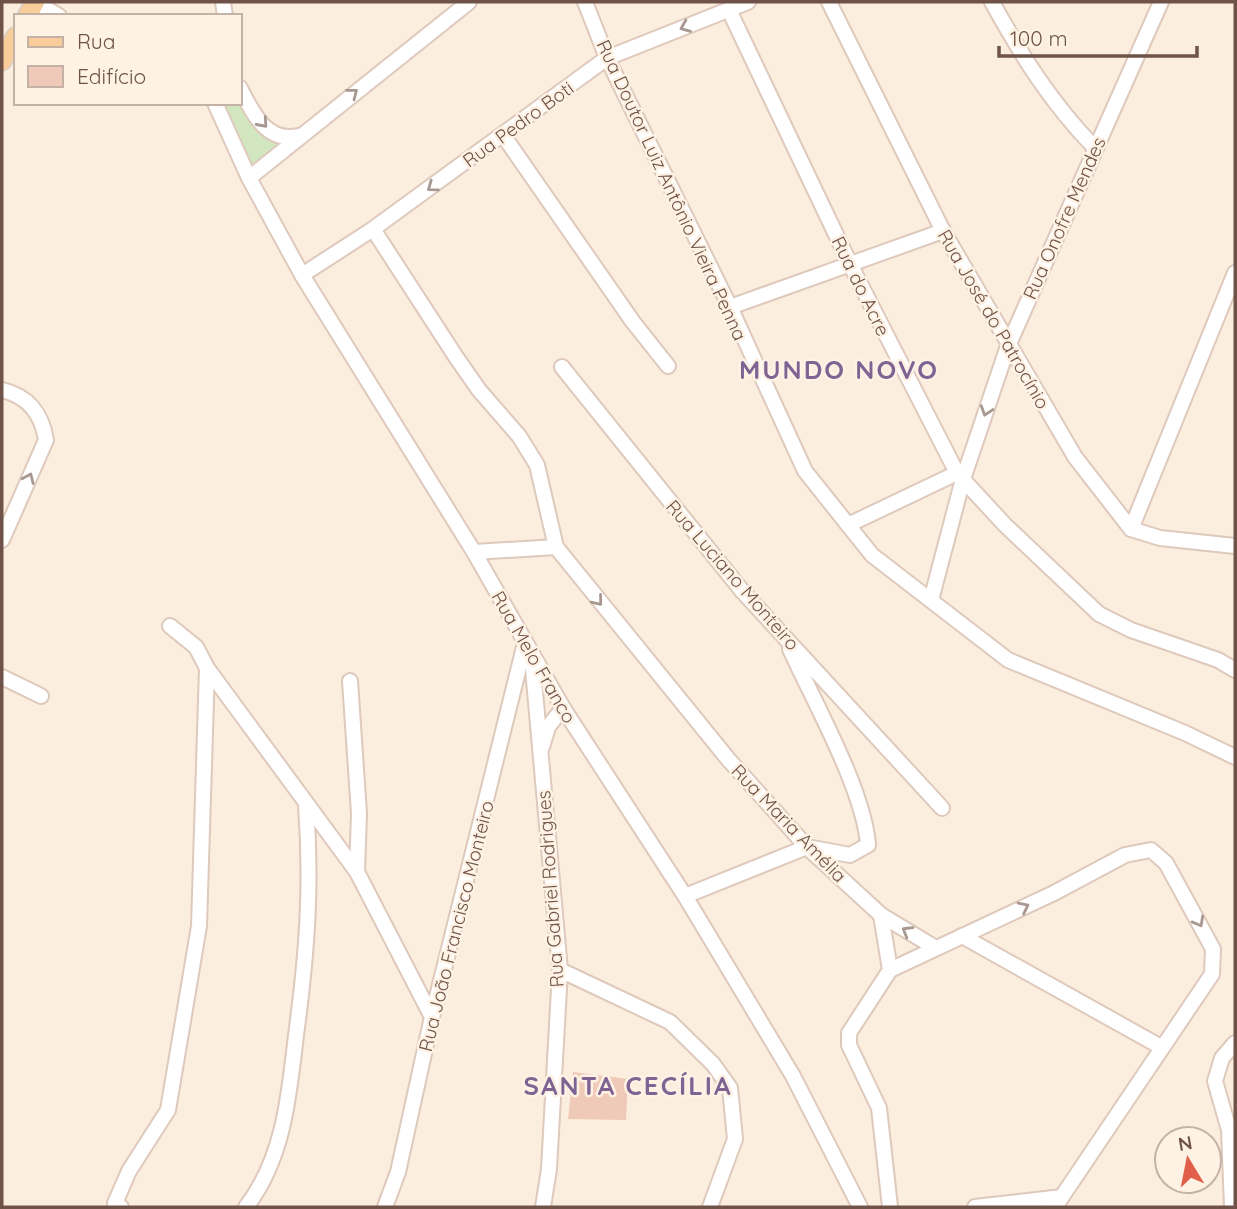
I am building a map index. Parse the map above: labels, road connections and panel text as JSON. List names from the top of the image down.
{
  "streets": {
    "street": [
      "Rua Pedro Boti",
      "Rua Doutor Luiz Antônio Vieira Penna",
      "Rua Onofre Mendes",
      "Rua do Acre",
      "Rua José do Patrocínio",
      "Rua Luciano Monteiro",
      "Rua Melo Franco",
      "Rua Maria Amélia",
      "Rua Gabriel Rodrigues",
      "Rua João Francisco Monteiro"
    ]
  },
  "crossings": [
    ["Rua Pedro Boti", "Rua Doutor Luiz Antônio Vieira Penna"],
    ["Rua Pedro Boti", "Rua do Acre"],
    ["Rua Pedro Boti", "Rua Melo Franco"],
    ["Rua Doutor Luiz Antônio Vieira Penna", "Rua Onofre Mendes"],
    ["Rua Onofre Mendes", "Rua do Acre"],
    ["Rua Onofre Mendes", "Rua José do Patrocínio"],
    ["Rua Melo Franco", "Rua Gabriel Rodrigues"],
    ["Rua Melo Franco", "Rua João Francisco Monteiro"],
    ["Rua Gabriel Rodrigues", "Rua João Francisco Monteiro"]
  ],
  "districts": ["MUNDO NOVO", "SANTA CECÍLIA"],
  "legend": ["Rua", "Edifício"],
  "scale_bar": "100 m",
  "north": "top"
}
